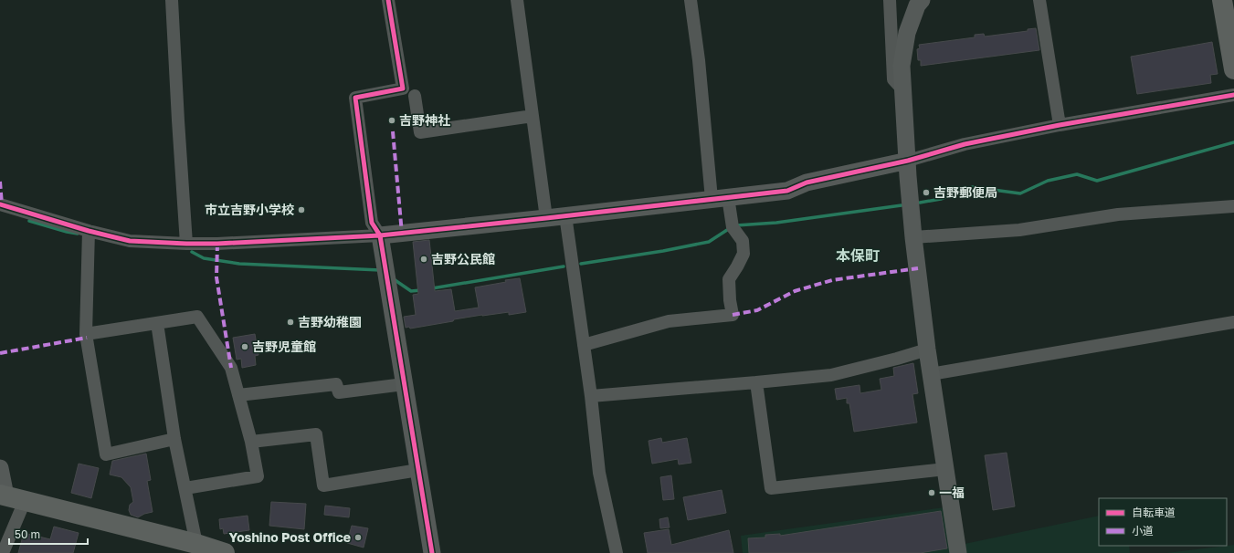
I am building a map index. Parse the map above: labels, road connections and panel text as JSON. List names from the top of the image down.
{
  "districts": ["本保町"],
  "places": [
    "吉野神社",
    "吉野郵便局",
    "市立吉野小学校",
    "吉野公民館",
    "吉野幼稚園",
    "吉野児童館",
    "一福",
    "Yoshino Post Office"
  ],
  "legend": ["自転車道", "小道"],
  "scale_bar": "50 m"
}
